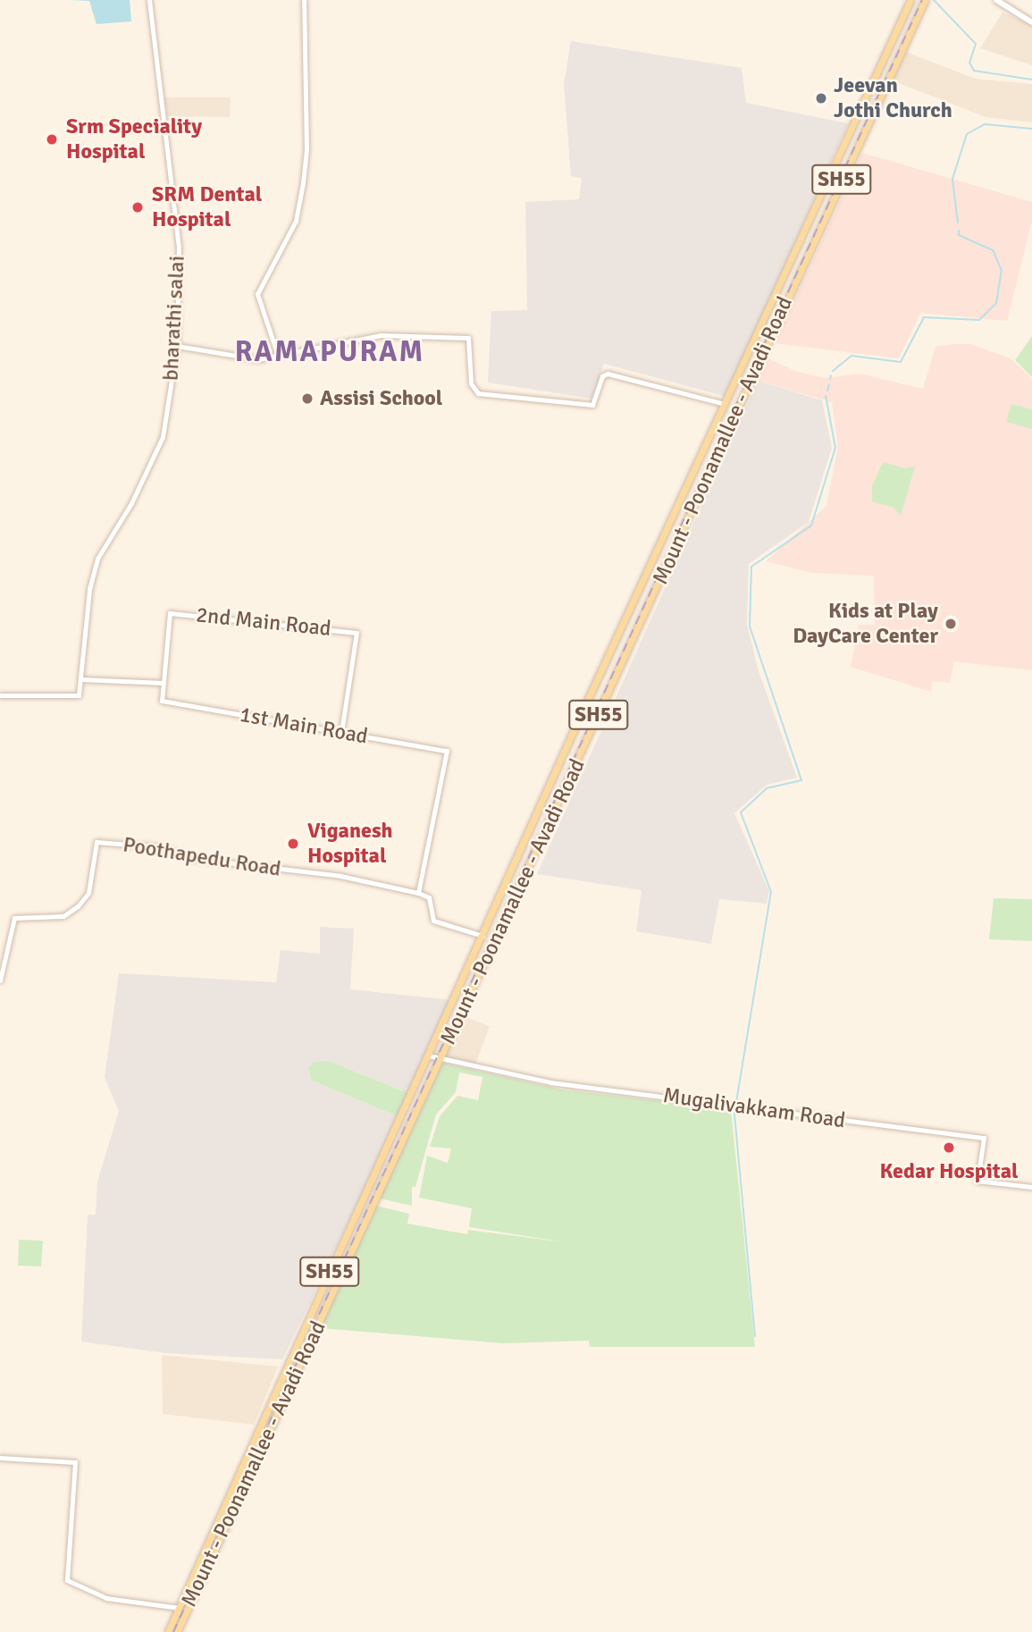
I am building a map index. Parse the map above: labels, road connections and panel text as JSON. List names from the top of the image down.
{
  "streets": {
    "main road": ["SH55", "Mount - Poonamallee - Avadi Road"],
    "street": [
      "bharathi salai",
      "2nd Main Road",
      "1st Main Road",
      "Poothapedu Road",
      "Mugalivakkam Road"
    ]
  },
  "crossings": [
    ["Mount - Poonamallee - Avadi Road", "Mugalivakkam Road"],
    ["2nd Main Road", "1st Main Road"],
    ["1st Main Road", "Poothapedu Road"]
  ],
  "districts": ["RAMAPURAM"],
  "places": [
    "Jeevan Jothi Church",
    "Srm Speciality Hospital",
    "SRM Dental Hospital",
    "Assisi School",
    "Kids at Play DayCare Center",
    "Viganesh Hospital",
    "Kedar Hospital"
  ]
}
